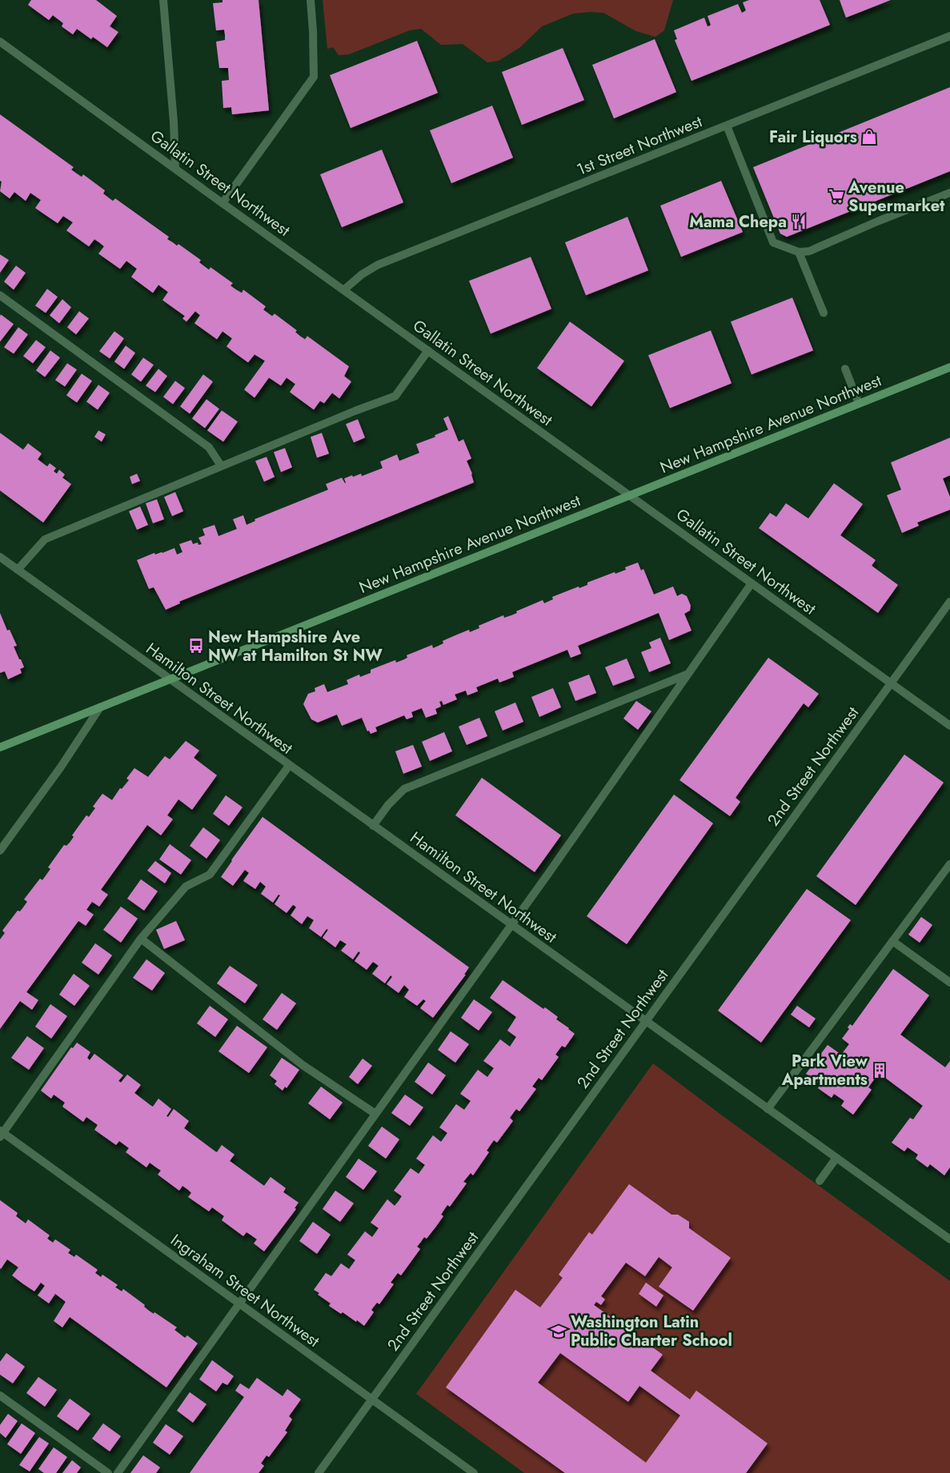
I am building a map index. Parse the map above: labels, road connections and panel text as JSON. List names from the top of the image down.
{
  "streets": {
    "main road": ["New Hampshire Avenue Northwest"],
    "street": [
      "1st Street Northwest",
      "Gallatin Street Northwest",
      "Hamilton Street Northwest",
      "2nd Street Northwest",
      "Ingraham Street Northwest"
    ]
  },
  "crossings": [
    ["1st Street Northwest", "Gallatin Street Northwest"],
    ["Gallatin Street Northwest", "New Hampshire Avenue Northwest"],
    ["Gallatin Street Northwest", "2nd Street Northwest"],
    ["New Hampshire Avenue Northwest", "Hamilton Street Northwest"],
    ["Hamilton Street Northwest", "2nd Street Northwest"],
    ["2nd Street Northwest", "Ingraham Street Northwest"]
  ],
  "places": {
    "shop": ["Fair Liquors"],
    "supermarket": ["Avenue Supermarket"],
    "restaurant": ["Mama Chepa"],
    "bus stop": ["New Hampshire Ave NW at Hamilton St NW"],
    "building": ["Park View Apartments"],
    "school or university": ["Washington Latin Public Charter School"]
  }
}
